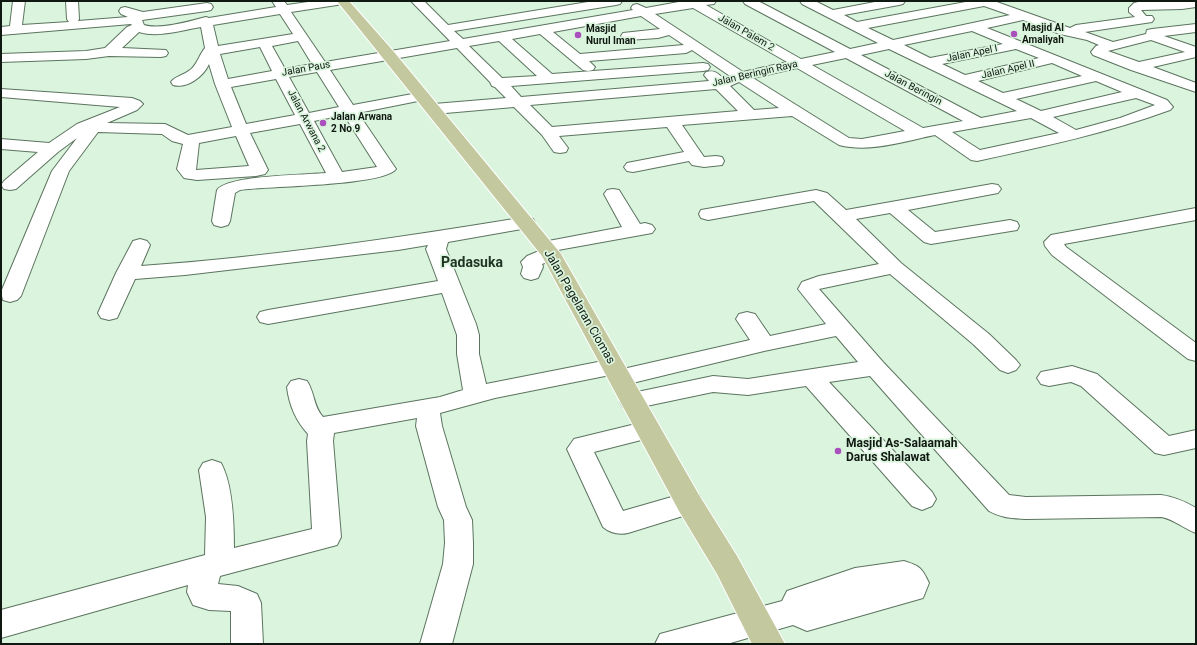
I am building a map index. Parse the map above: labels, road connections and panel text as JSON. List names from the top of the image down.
{
  "streets": {
    "main road": ["Jalan Pagelaran Ciomas"],
    "street": [
      "Jalan Palem 2",
      "Jalan Apel I",
      "Jalan Paus",
      "Jalan Apel II",
      "Jalan Beringin Raya",
      "Jalan Beringin",
      "Jalan Arwana 2"
    ]
  },
  "crossings": [
    ["Jalan Palem 2", "Jalan Paus"],
    ["Jalan Palem 2", "Jalan Beringin Raya"],
    ["Jalan Paus", "Jalan Arwana 2"],
    ["Jalan Paus", "Jalan Pagelaran Ciomas"],
    ["Jalan Beringin Raya", "Jalan Beringin"],
    ["Jalan Beringin Raya", "Jalan Arwana 2"],
    ["Jalan Beringin Raya", "Jalan Pagelaran Ciomas"]
  ],
  "districts": ["Padasuka"],
  "places": [
    "Masjid Al Amaliyah",
    "Masjid Nurul Iman",
    "Jalan Arwana 2 No 9",
    "Masjid As-Salaamah Darus Shalawat"
  ]
}
